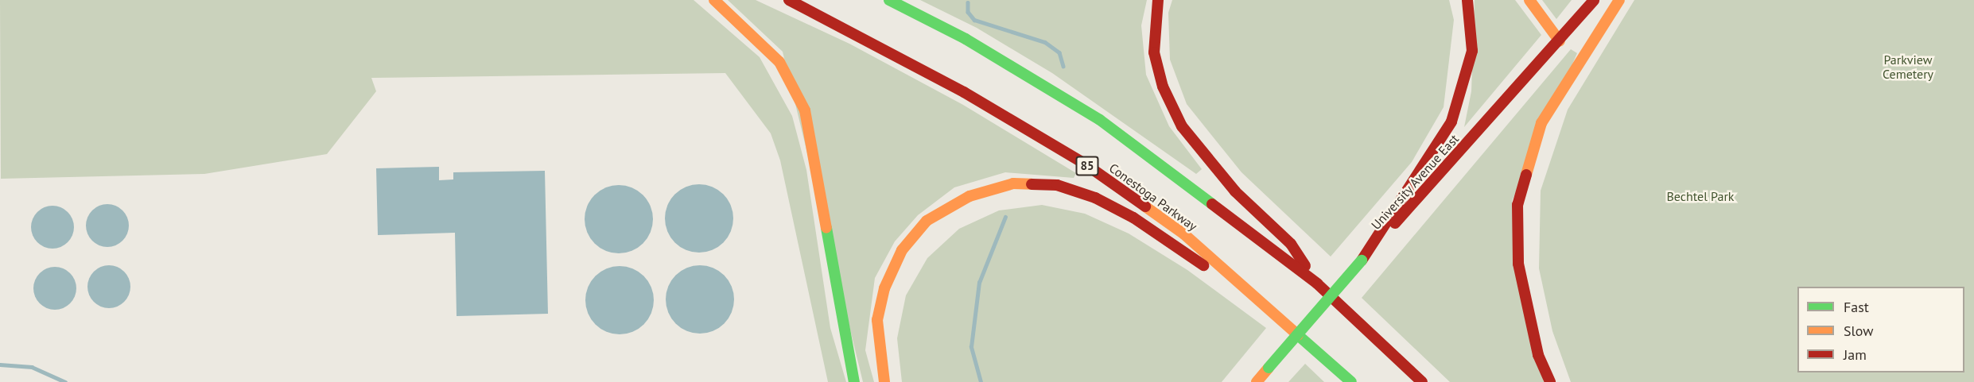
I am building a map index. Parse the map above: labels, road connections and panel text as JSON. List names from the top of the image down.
{
  "streets": {
    "main road": ["85", "University Avenue East", "Conestoga Parkway"]
  },
  "parks": ["Parkview Cemetery", "Bechtel Park"],
  "legend": ["Fast", "Slow", "Jam"]
}
